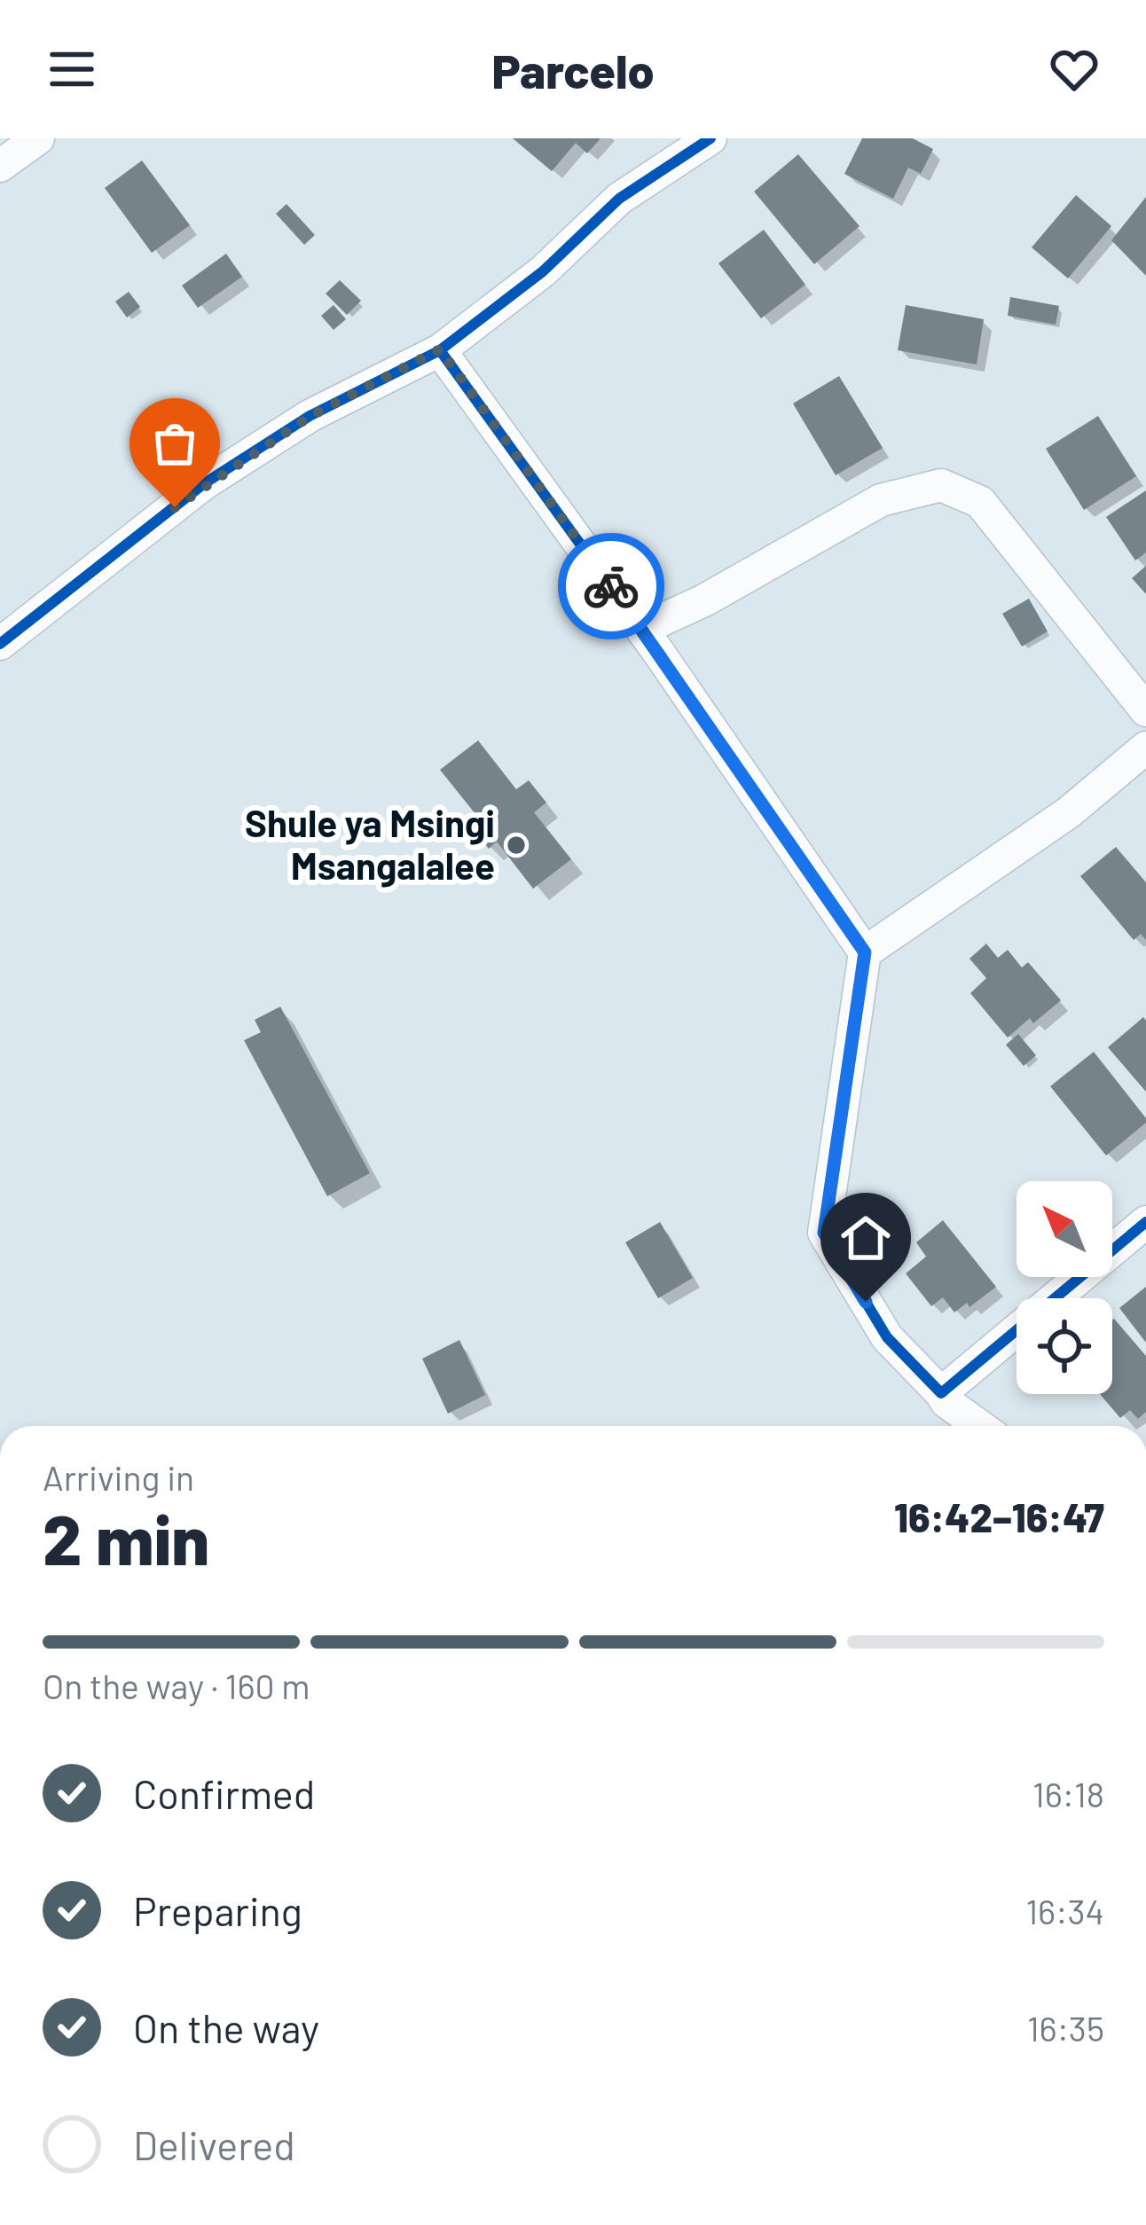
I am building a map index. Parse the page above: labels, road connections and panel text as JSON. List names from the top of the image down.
{
  "places": ["Shule ya Msingi Msangalalee"],
  "north": "top left",
  "page": {
    "header": "Parcelo",
    "heading": ["2 min", "Arriving in", "16:42–16:47"],
    "bar": "On the way · 160 m",
    "list": [
      ["Confirmed", "16:18"],
      ["Preparing", "16:34"],
      ["On the way", "16:35"],
      "Delivered"
    ]
  }
}
